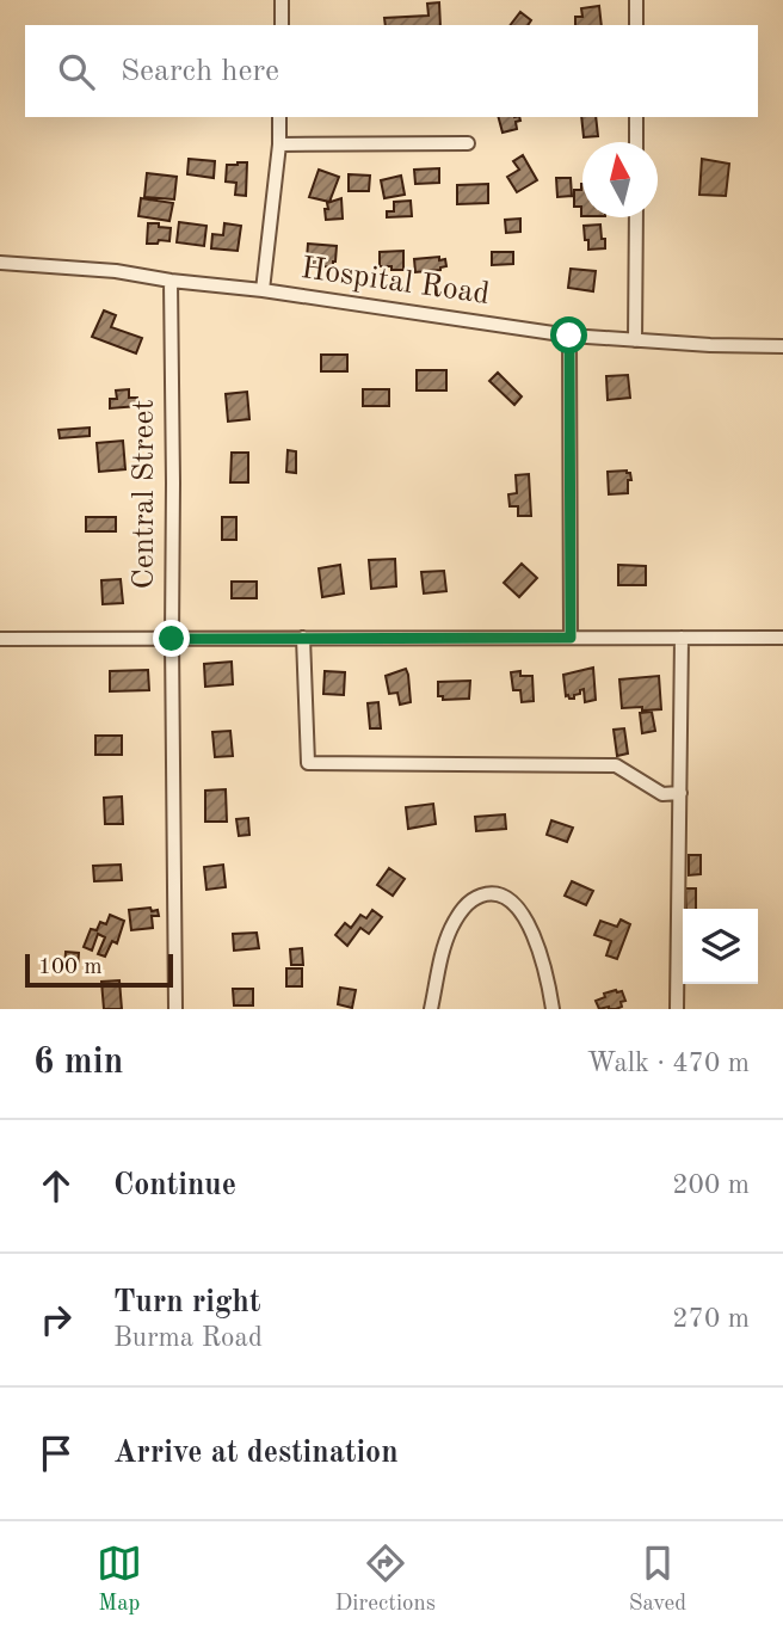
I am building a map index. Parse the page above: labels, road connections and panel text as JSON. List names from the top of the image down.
{
  "streets": {
    "street": ["Hospital Road", "Central Street"]
  },
  "crossings": [
    ["Hospital Road", "Central Street"]
  ],
  "scale_bar": "100 m",
  "north": "top",
  "page": {
    "search": "Search here",
    "scale": "100 m",
    "heading": ["6 min", "Walk · 470 m"],
    "list": [
      ["Continue", "200 m"],
      ["Turn right", "Burma Road", "270 m"],
      "Arrive at destination"
    ],
    "nav": ["Map", "Directions", "Saved"]
  }
}
